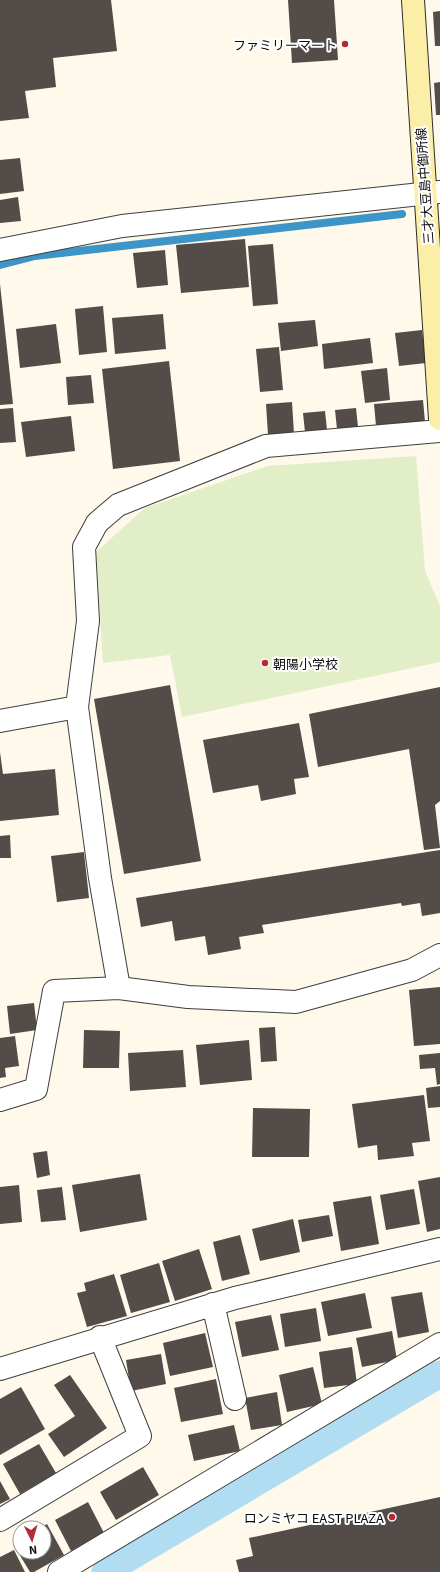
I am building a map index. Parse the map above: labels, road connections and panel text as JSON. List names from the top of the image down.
{
  "streets": {
    "main road": ["三才大豆島中御所線"]
  },
  "places": ["ファミリーマート", "朝陽小学校", "ロンミヤコ EAST PLAZA"],
  "north": "bottom"
}
